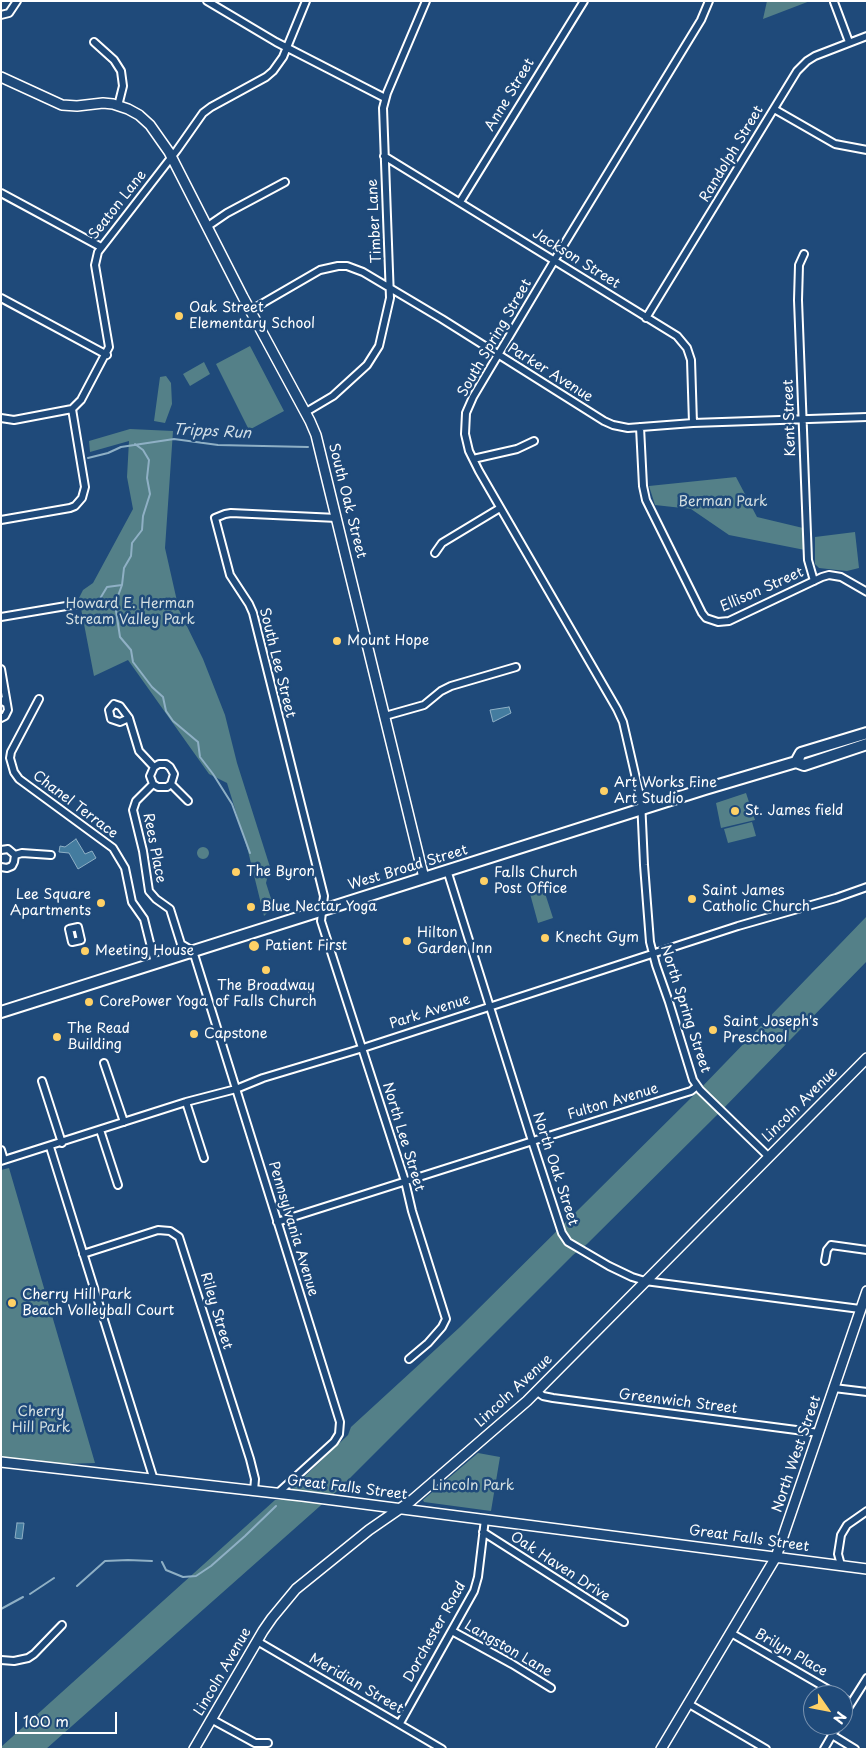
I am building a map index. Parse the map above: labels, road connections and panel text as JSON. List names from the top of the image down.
{
  "streets": {
    "main road": ["West Broad Street"],
    "street": [
      "Anne Street",
      "Randolph Street",
      "Seaton Lane",
      "Timber Lane",
      "Jackson Street",
      "South Spring Street",
      "Parker Avenue",
      "Kent Street",
      "South Oak Street",
      "Ellison Street",
      "South Lee Street",
      "Chanel Terrace",
      "Rees Place",
      "North Spring Street",
      "Park Avenue",
      "Fulton Avenue",
      "Lincoln Avenue",
      "North Lee Street",
      "North Oak Street",
      "Pennsylvania Avenue",
      "Riley Street",
      "Greenwich Street",
      "North West Street",
      "Great Falls Street",
      "Oak Haven Drive",
      "Dorchester Road",
      "Langston Lane",
      "Brilyn Place",
      "Meridian Street"
    ]
  },
  "crossings": [
    ["Anne Street", "Jackson Street"],
    ["Randolph Street", "Jackson Street"],
    ["Seaton Lane", "South Oak Street"],
    ["Timber Lane", "Jackson Street"],
    ["Timber Lane", "Parker Avenue"],
    ["Timber Lane", "South Oak Street"],
    ["Jackson Street", "South Spring Street"],
    ["Jackson Street", "Parker Avenue"],
    ["South Spring Street", "Parker Avenue"],
    ["South Spring Street", "West Broad Street"],
    ["South Spring Street", "North Spring Street"],
    ["Parker Avenue", "Kent Street"],
    ["Parker Avenue", "South Oak Street"],
    ["Parker Avenue", "Ellison Street"],
    ["Kent Street", "Ellison Street"],
    ["South Oak Street", "South Lee Street"],
    ["South Oak Street", "West Broad Street"],
    ["South Lee Street", "West Broad Street"],
    ["South Lee Street", "North Lee Street"],
    ["Chanel Terrace", "West Broad Street"],
    ["Rees Place", "West Broad Street"],
    ["Rees Place", "Pennsylvania Avenue"],
    ["West Broad Street", "North Spring Street"],
    ["West Broad Street", "North Lee Street"],
    ["West Broad Street", "North Oak Street"],
    ["West Broad Street", "Pennsylvania Avenue"],
    ["North Spring Street", "Park Avenue"],
    ["North Spring Street", "Fulton Avenue"],
    ["North Spring Street", "Lincoln Avenue"],
    ["Park Avenue", "North Lee Street"],
    ["Park Avenue", "North Oak Street"],
    ["Park Avenue", "Pennsylvania Avenue"],
    ["Fulton Avenue", "North Lee Street"],
    ["Fulton Avenue", "North Oak Street"],
    ["Fulton Avenue", "Pennsylvania Avenue"],
    ["Lincoln Avenue", "North Oak Street"],
    ["Lincoln Avenue", "Greenwich Street"],
    ["Lincoln Avenue", "Great Falls Street"],
    ["Lincoln Avenue", "Meridian Street"],
    ["North Oak Street", "North West Street"],
    ["Pennsylvania Avenue", "Great Falls Street"],
    ["Riley Street", "Great Falls Street"],
    ["Greenwich Street", "North West Street"],
    ["North West Street", "Great Falls Street"],
    ["North West Street", "Brilyn Place"],
    ["Great Falls Street", "Dorchester Road"],
    ["Oak Haven Drive", "Dorchester Road"],
    ["Dorchester Road", "Langston Lane"],
    ["Dorchester Road", "Meridian Street"]
  ],
  "water": ["Tripps Run"],
  "parks": [
    "Berman Park",
    "Howard E. Herman Stream Valley Park",
    "Cherry Hill Park",
    "Lincoln Park"
  ],
  "places": [
    "Oak Street Elementary School",
    "Mount Hope",
    "Art Works Fine Art Studio",
    "St. James field",
    "The Byron",
    "Falls Church Post Office",
    "Saint James Catholic Church",
    "Lee Square Apartments",
    "Blue Nectar Yoga",
    "Knecht Gym",
    "Hilton Garden Inn",
    "Patient First",
    "Meeting House",
    "The Broadway of Falls Church",
    "CorePower Yoga",
    "Saint Joseph's Preschool",
    "Capstone",
    "The Read Building",
    "Cherry Hill Park Beach Volleyball Court"
  ],
  "scale_bar": "100 m",
  "north": "bottom right"
}
